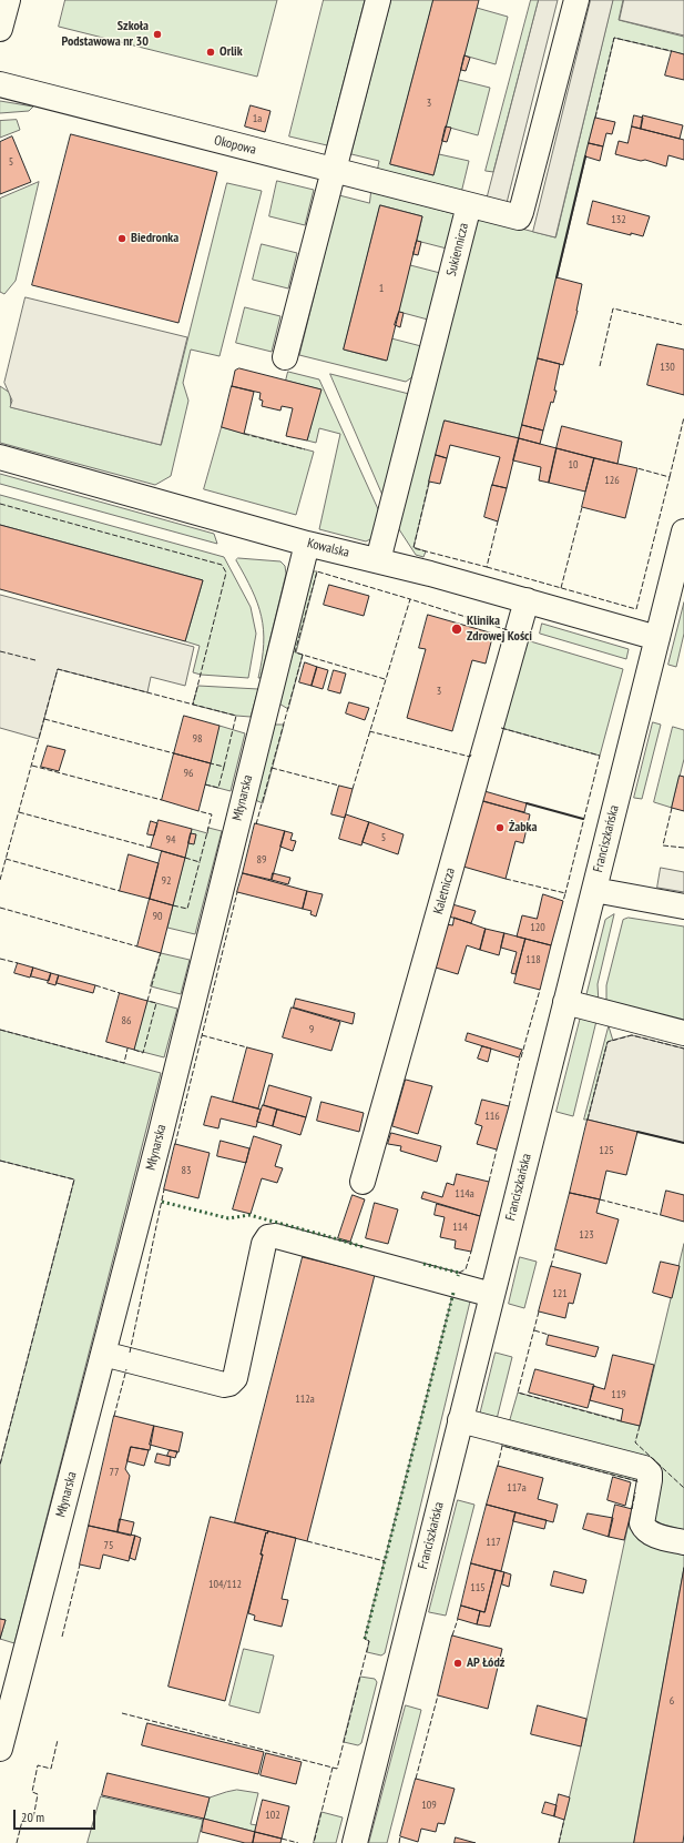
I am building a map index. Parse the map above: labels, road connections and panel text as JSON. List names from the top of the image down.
{
  "streets": {
    "street": [
      "Okopowa",
      "Sukiennicza",
      "Kowalska",
      "Młynarska",
      "Franciszkańska",
      "Kaletnicza"
    ]
  },
  "crossings": [
    ["Okopowa", "Sukiennicza"],
    ["Sukiennicza", "Kowalska"],
    ["Kowalska", "Młynarska"],
    ["Kowalska", "Franciszkańska"],
    ["Kowalska", "Kaletnicza"]
  ],
  "places": [
    "Szkoła Podstawowa nr 30",
    "Orlik",
    "Biedronka",
    "Klinika Zdrowej Kości",
    "Żabka",
    "AP Łódź"
  ],
  "house_numbers": [
    "3",
    "1a",
    "5",
    "132",
    "1",
    "130",
    "10",
    "126",
    "3",
    "98",
    "96",
    "5",
    "94",
    "89",
    "92",
    "90",
    "120",
    "118",
    "86",
    "9",
    "116",
    "125",
    "83",
    "114a",
    "114",
    "123",
    "121",
    "119",
    "112a",
    "77",
    "117a",
    "117",
    "75",
    "104/112",
    "115",
    "6",
    "109",
    "102"
  ],
  "scale_bar": "20 m"
}
